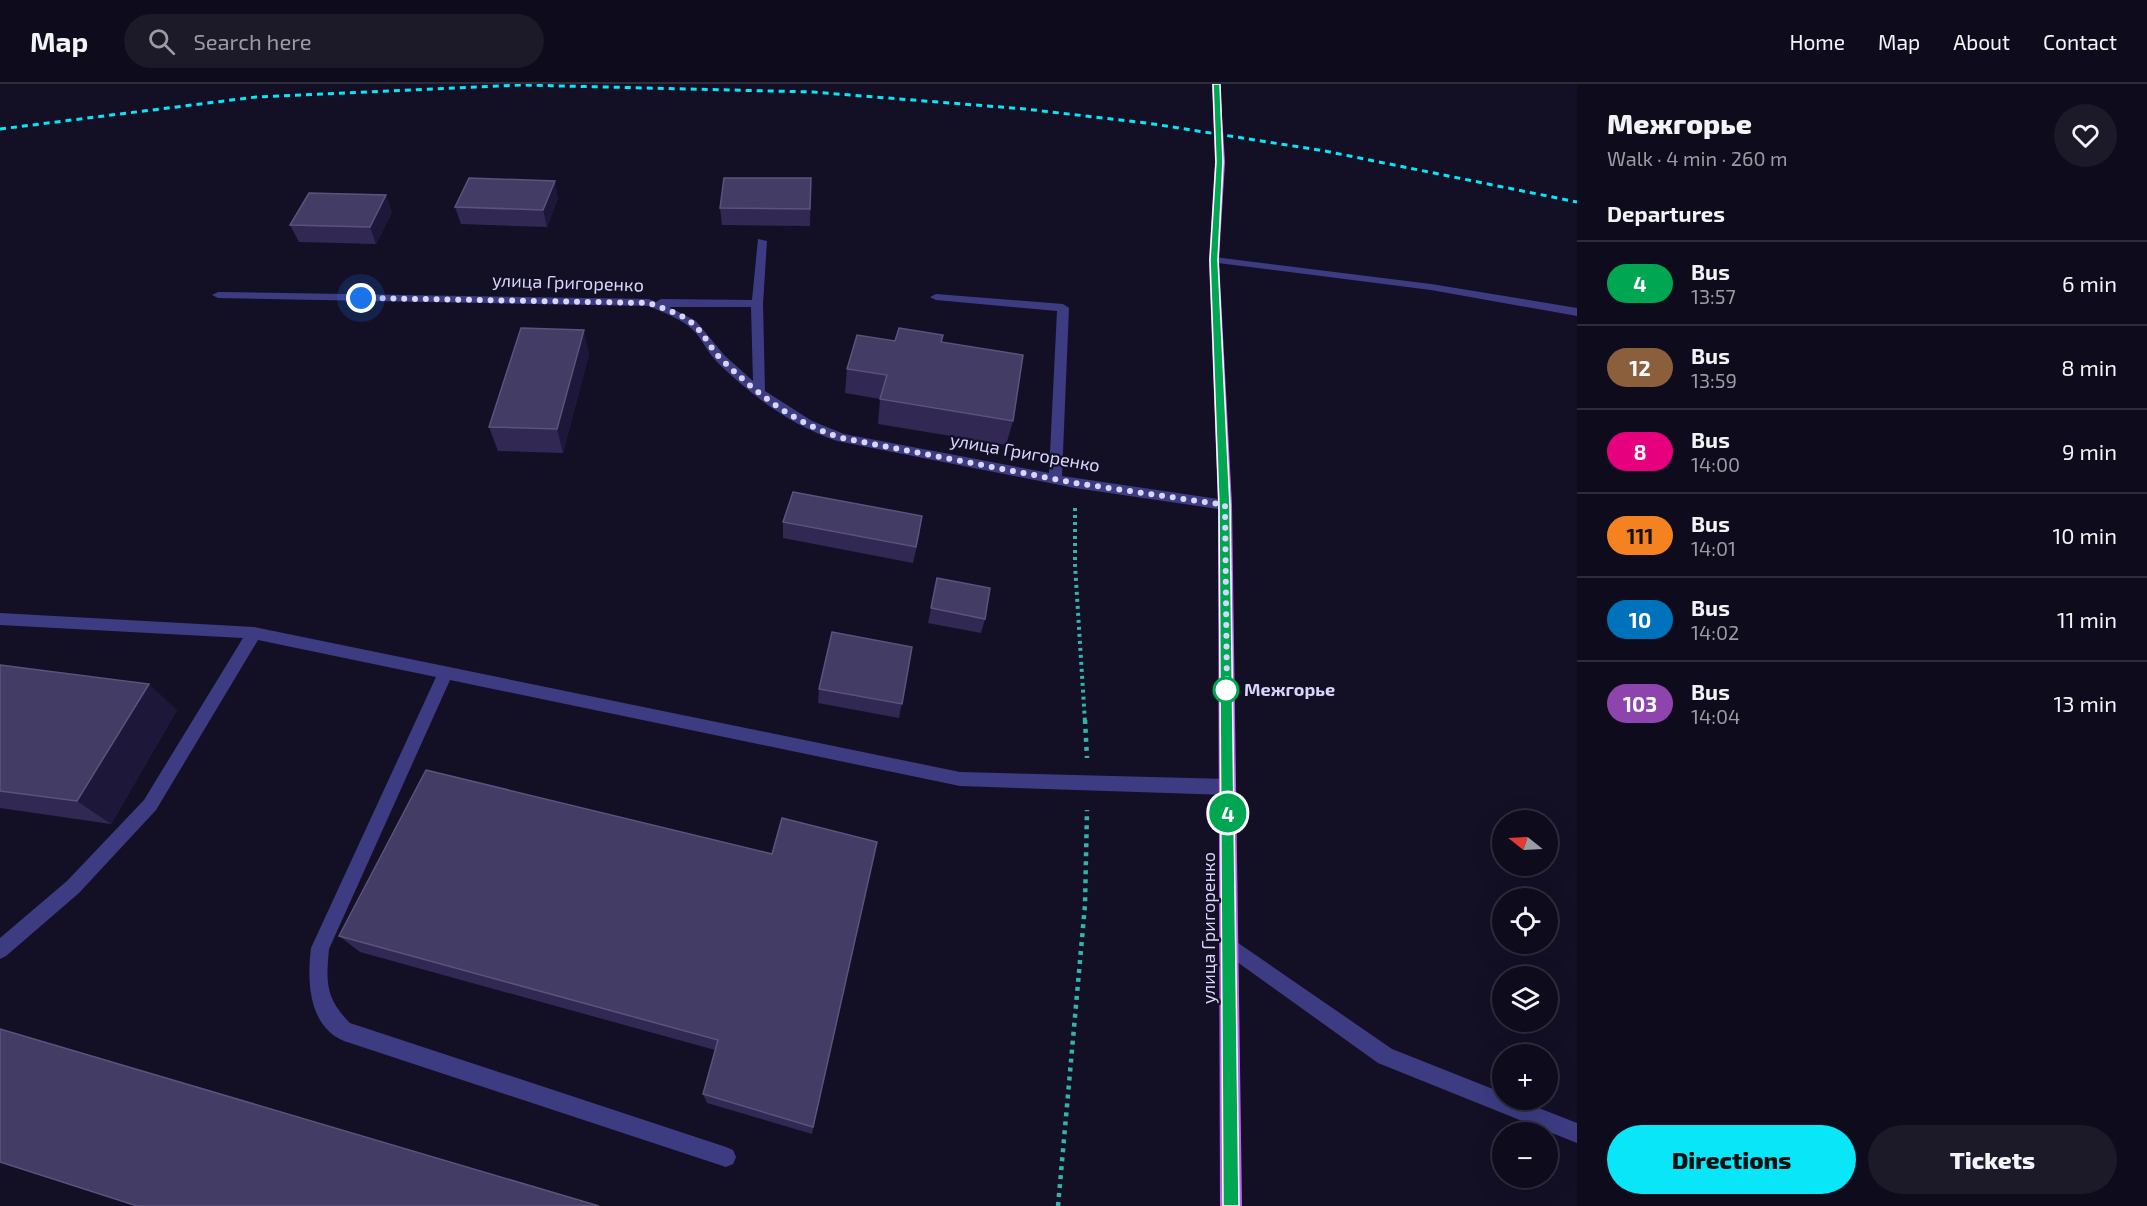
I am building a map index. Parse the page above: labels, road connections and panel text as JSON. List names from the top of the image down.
{
  "streets": {
    "main road": ["улица Григоренко"]
  },
  "places": ["Межгорье"],
  "lines": ["bus line 4"],
  "north": "left",
  "page": {
    "header": "Map",
    "search": "Search here",
    "nav": [
      "Home",
      "Map",
      "About",
      "Contact"
    ],
    "on_map": "4",
    "heading": [
      ["Межгорье", "Walk · 4 min · 260 m"],
      "Departures"
    ],
    "list": [
      {
        "mark": "4",
        "name": "Bus",
        "note": "13:57",
        "value": "6 min"
      },
      {
        "mark": "12",
        "name": "Bus",
        "note": "13:59",
        "value": "8 min"
      },
      {
        "mark": "8",
        "name": "Bus",
        "note": "14:00",
        "value": "9 min"
      },
      {
        "mark": "111",
        "name": "Bus",
        "note": "14:01",
        "value": "10 min"
      },
      {
        "mark": "10",
        "name": "Bus",
        "note": "14:02",
        "value": "11 min"
      },
      {
        "mark": "103",
        "name": "Bus",
        "note": "14:04",
        "value": "13 min"
      }
    ],
    "map_buttons": ["+", "−"],
    "buttons": ["Directions", "Tickets"]
  }
}
